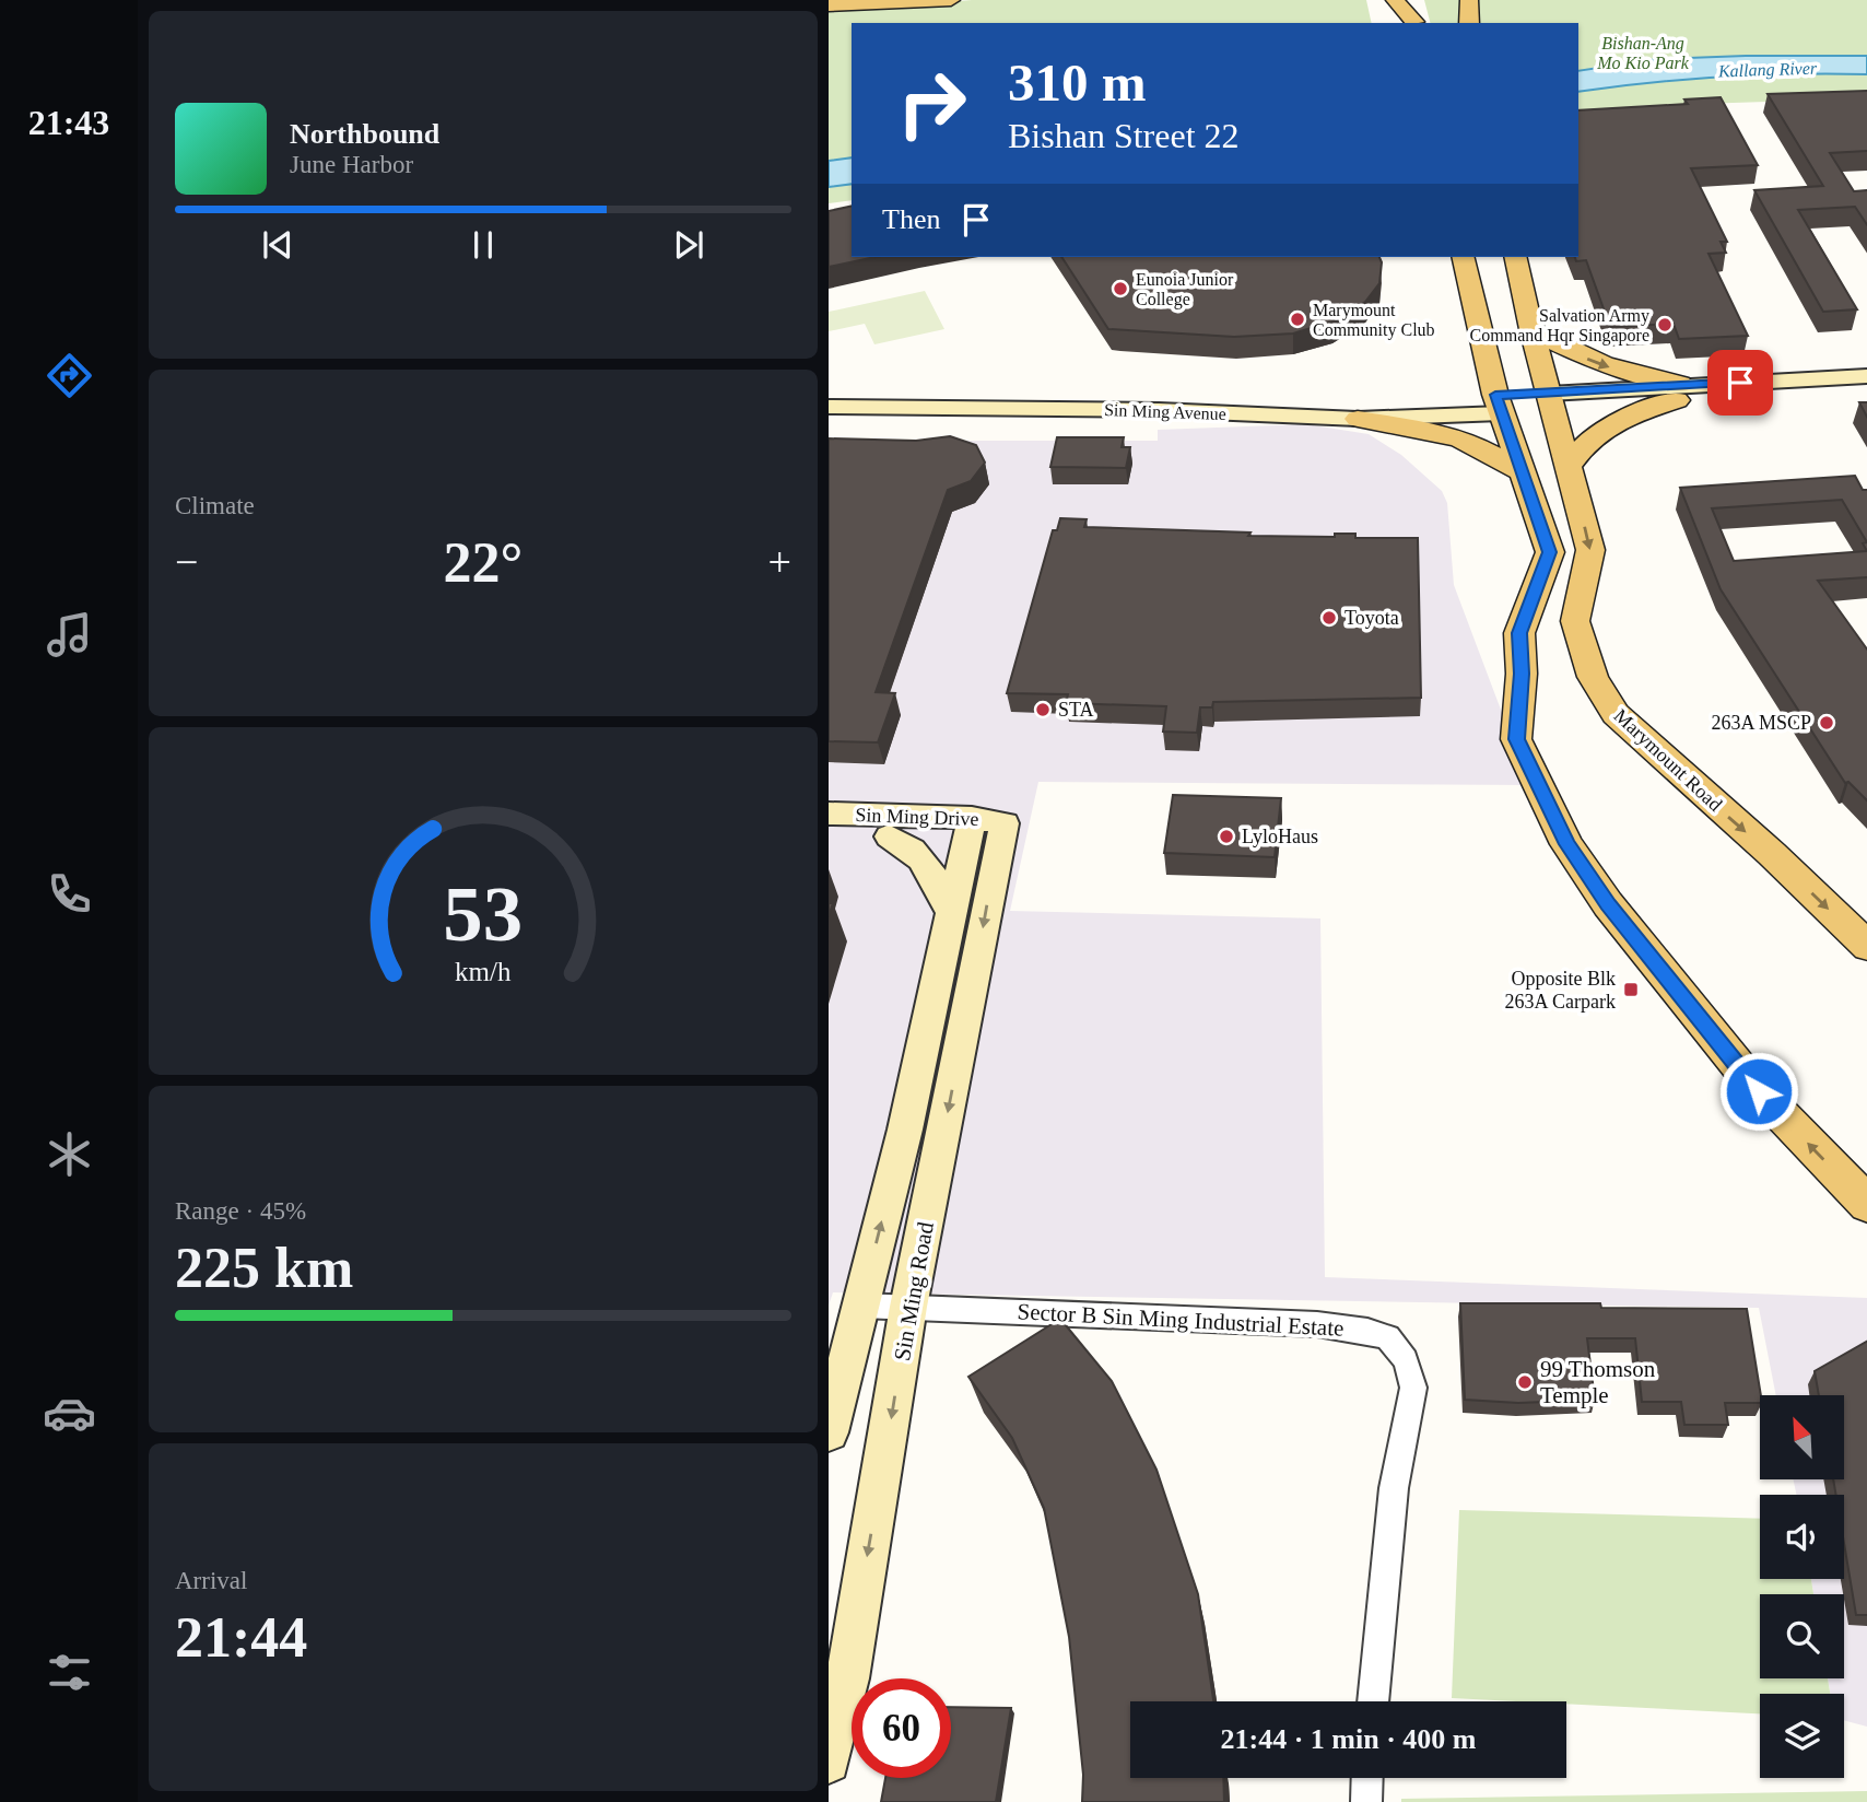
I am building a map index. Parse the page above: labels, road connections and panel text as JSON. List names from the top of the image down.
{
  "streets": {
    "main road": [
      "Sin Ming Avenue",
      "Marymount Road",
      "Sin Ming Drive",
      "Sin Ming Road"
    ],
    "street": ["Sector B Sin Ming Industrial Estate"]
  },
  "crossings": [
    ["Sin Ming Drive", "Sin Ming Road"],
    ["Sin Ming Road", "Sector B Sin Ming Industrial Estate"]
  ],
  "water": ["Kallang River"],
  "parks": ["Bishan-Ang Mo Kio Park"],
  "places": {
    "other": [
      "Eunoia Junior College",
      "Marymount Community Club",
      "Salvation Army Command Hqr Singapore",
      "Toyota",
      "STA",
      "263A MSCP",
      "LyloHaus",
      "99 Thomson Temple"
    ],
    "transit": ["Opposite Blk 263A Carpark"]
  },
  "north": "top left",
  "page": {
    "tabs": "21:43",
    "turn": ["310 m", "Bishan Street 22"],
    "song": ["Northbound", "June Harbor"],
    "then": "Then",
    "tile": [
      "Climate",
      ["Range · 45%", "225 km"],
      ["Arrival", "21:44"]
    ],
    "heat": ["−", "22°", "+"],
    "limit": "60",
    "trip": "21:44 · 1 min · 400 m",
    "gauge": ["53", "km/h"]
  }
}
